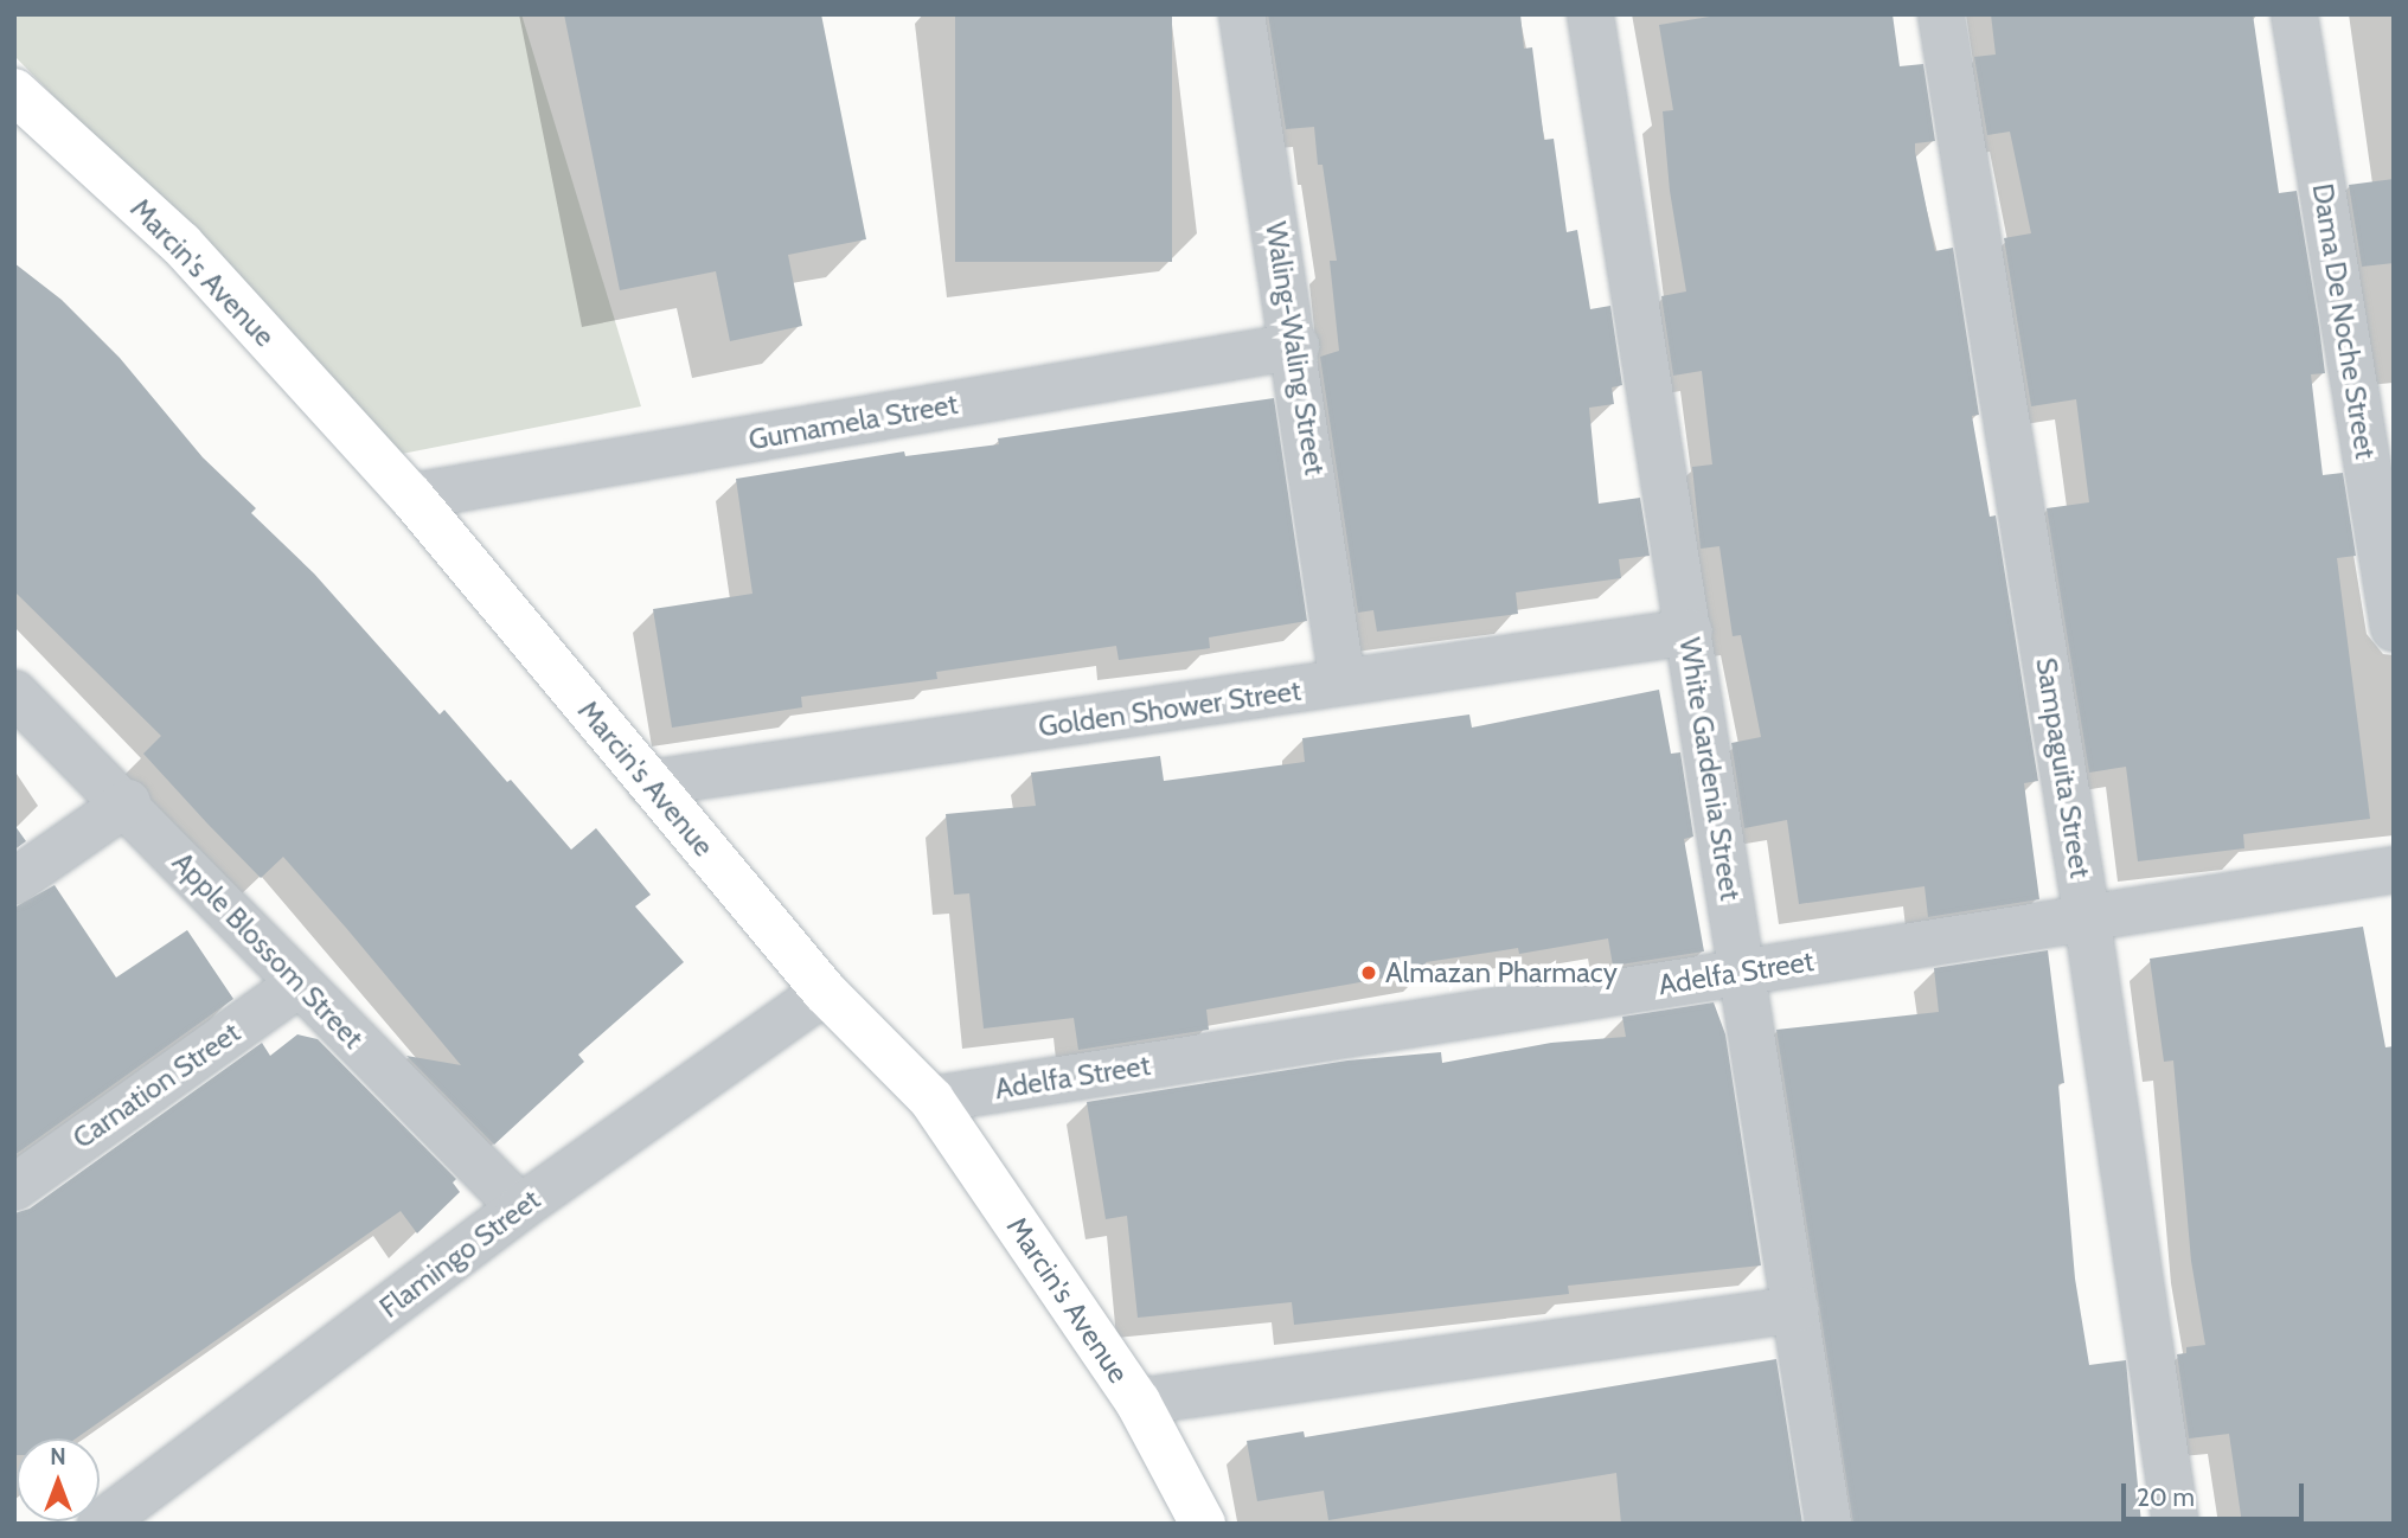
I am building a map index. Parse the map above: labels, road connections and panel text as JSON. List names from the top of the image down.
{
  "streets": {
    "main road": ["Marcin's Avenue"],
    "street": [
      "Dama De Noche Street",
      "Waling-Waling Street",
      "Gumamela Street",
      "Golden Shower Street",
      "Sampaguita Street",
      "White Gardenia Street",
      "Apple Blossom Street",
      "Adelfa Street",
      "Carnation Street",
      "Flamingo Street"
    ]
  },
  "crossings": [
    ["Marcin's Avenue", "Gumamela Street"],
    ["Marcin's Avenue", "Golden Shower Street"],
    ["Marcin's Avenue", "Adelfa Street"],
    ["Marcin's Avenue", "Flamingo Street"],
    ["Waling-Waling Street", "Gumamela Street"],
    ["Waling-Waling Street", "Golden Shower Street"],
    ["Golden Shower Street", "White Gardenia Street"],
    ["Sampaguita Street", "Adelfa Street"],
    ["White Gardenia Street", "Adelfa Street"],
    ["Apple Blossom Street", "Carnation Street"],
    ["Apple Blossom Street", "Flamingo Street"]
  ],
  "places": ["Almazan Pharmacy"],
  "scale_bar": "20 m",
  "north": "top"
}
